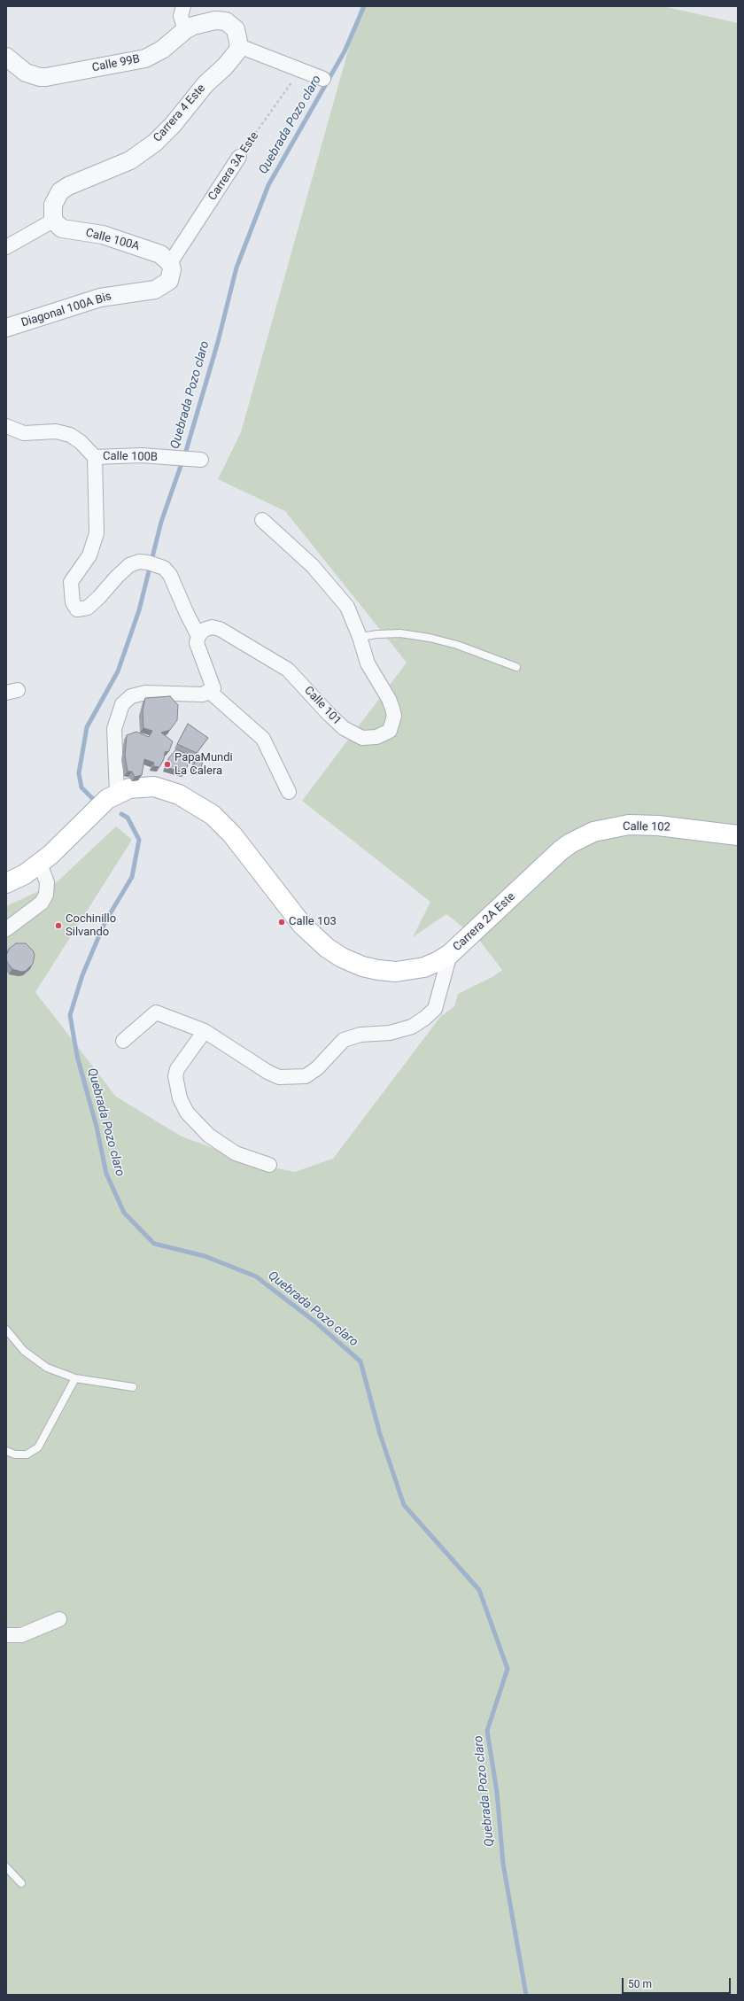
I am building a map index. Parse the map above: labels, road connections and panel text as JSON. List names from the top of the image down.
{
  "streets": {
    "main road": ["Calle 102", "Carrera 2A Este"],
    "street": [
      "Calle 99B",
      "Carrera 4 Este",
      "Carrera 3A Este",
      "Calle 100A",
      "Diagonal 100A Bis",
      "Calle 100B",
      "Calle 101"
    ]
  },
  "crossings": [
    ["Calle 99B", "Carrera 4 Este"],
    ["Carrera 4 Este", "Calle 100A"],
    ["Carrera 3A Este", "Calle 100A"],
    ["Carrera 3A Este", "Diagonal 100A Bis"],
    ["Calle 100A", "Diagonal 100A Bis"],
    ["Calle 102", "Carrera 2A Este"]
  ],
  "water": ["Quebrada Pozo claro"],
  "places": ["PapaMundi La Calera", "Calle 103", "Cochinillo Silvando"],
  "scale_bar": "50 m"
}
